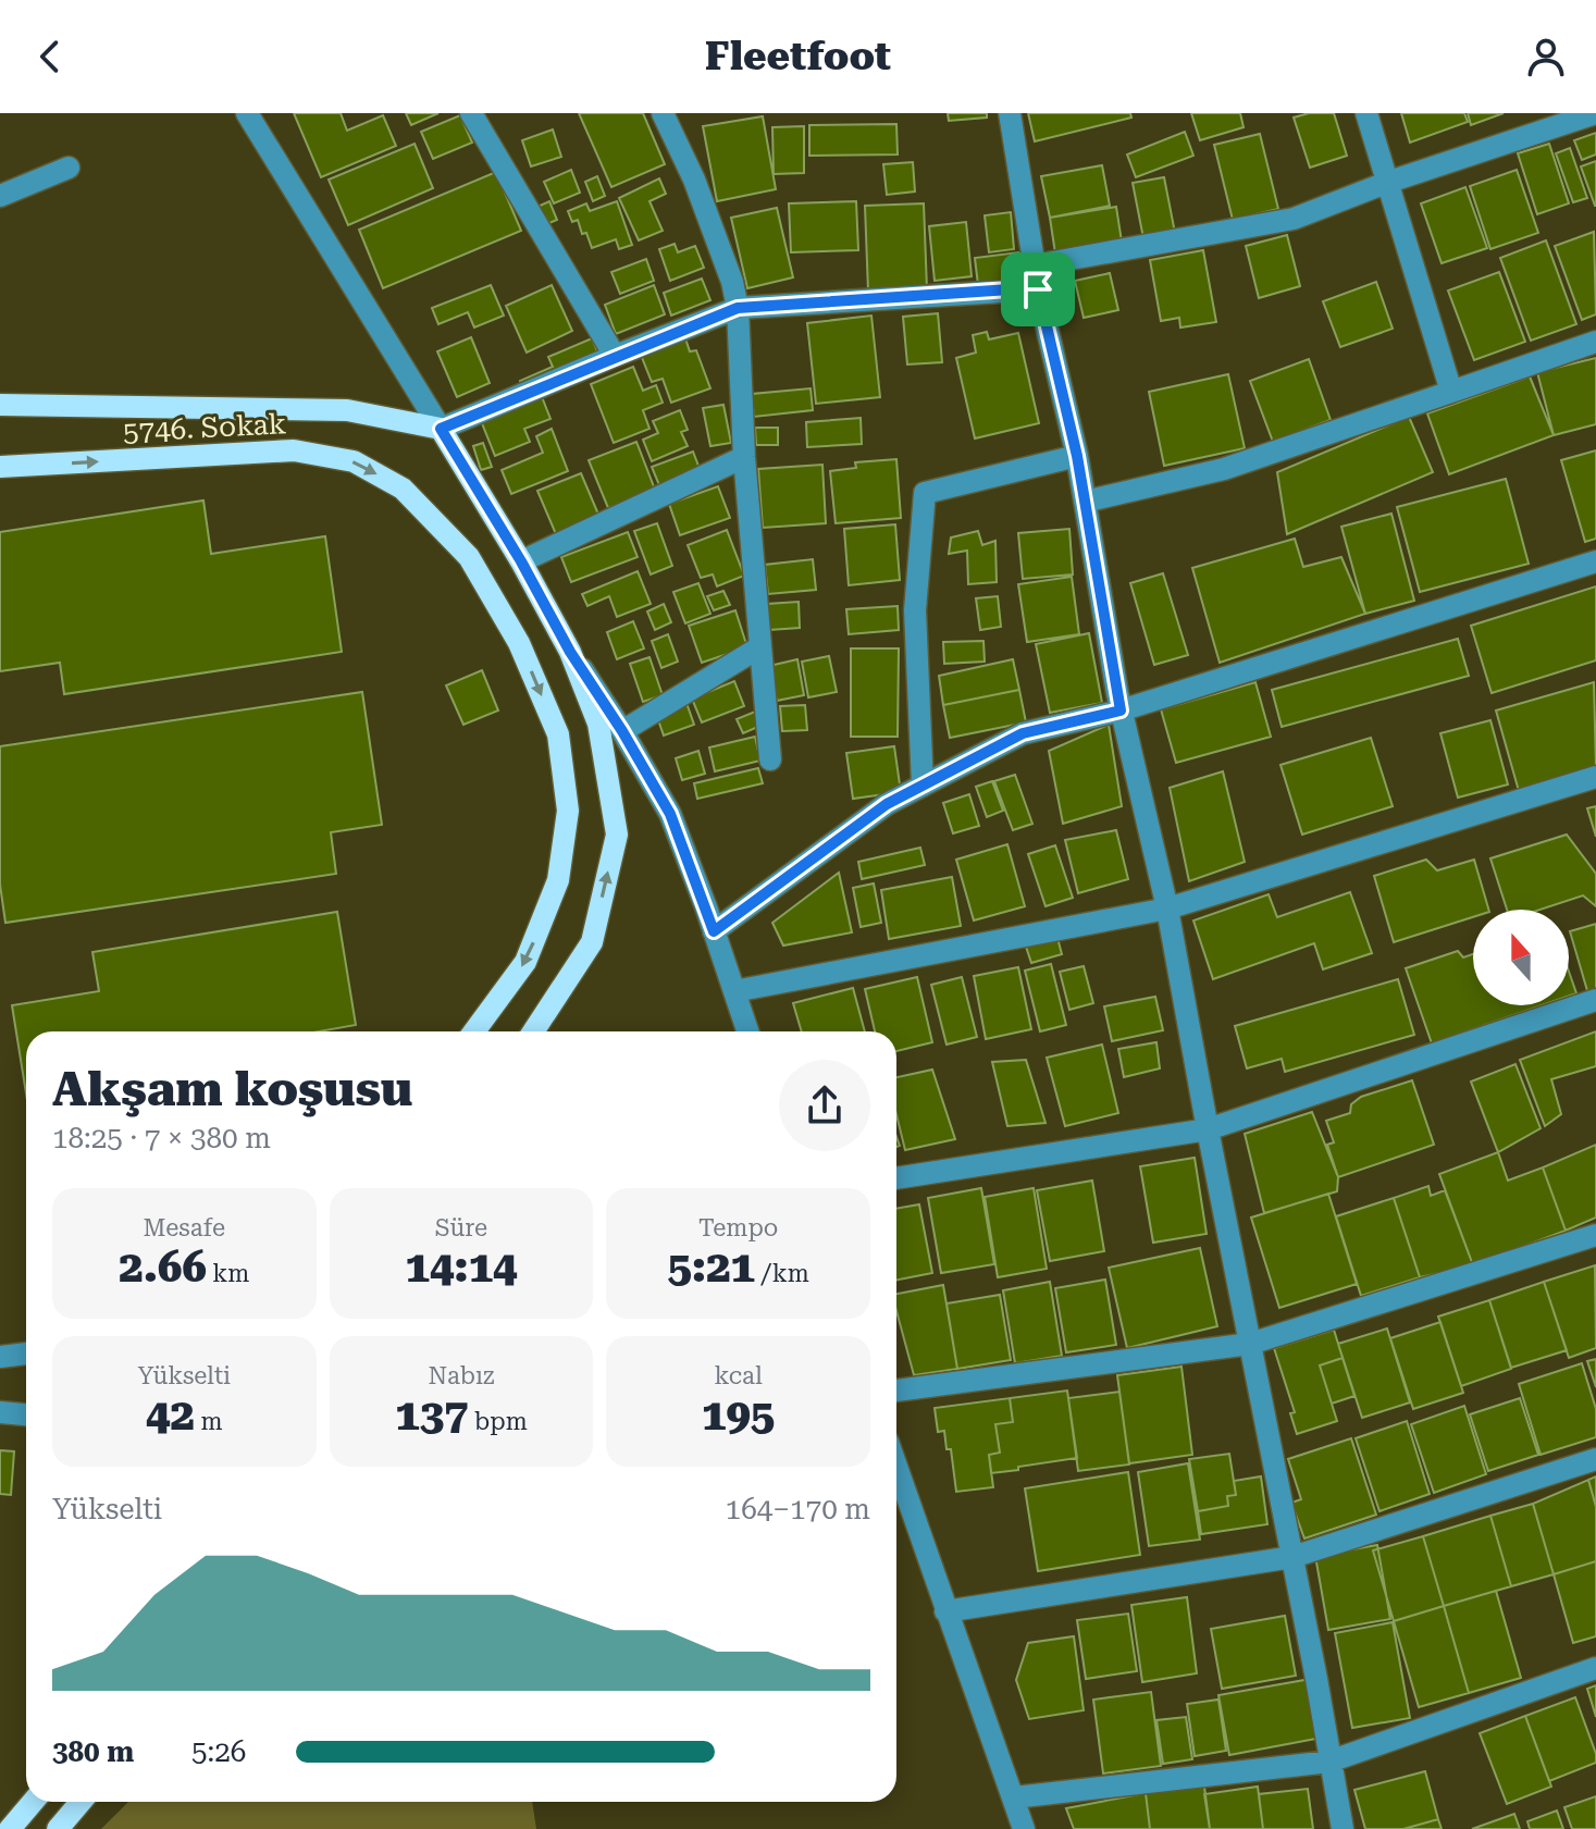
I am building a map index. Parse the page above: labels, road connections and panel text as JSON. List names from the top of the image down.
{
  "streets": {
    "main road": ["5746. Sokak"]
  },
  "north": "top",
  "page": {
    "header": "Fleetfoot",
    "heading": ["Akşam koşusu", "18:25 · 7 × 380 m"],
    "stats": [
      ["Mesafe", "2.66 km"],
      ["Süre", "14:14"],
      ["Tempo", "5:21 /km"],
      ["Yükselti", "42 m"],
      ["Nabız", "137 bpm"],
      ["kcal", "195"]
    ],
    "chart": ["Yükselti", "164–170 m"],
    "list": [
      {
        "name": "380 m",
        "note": "5:26"
      }
    ]
  }
}
